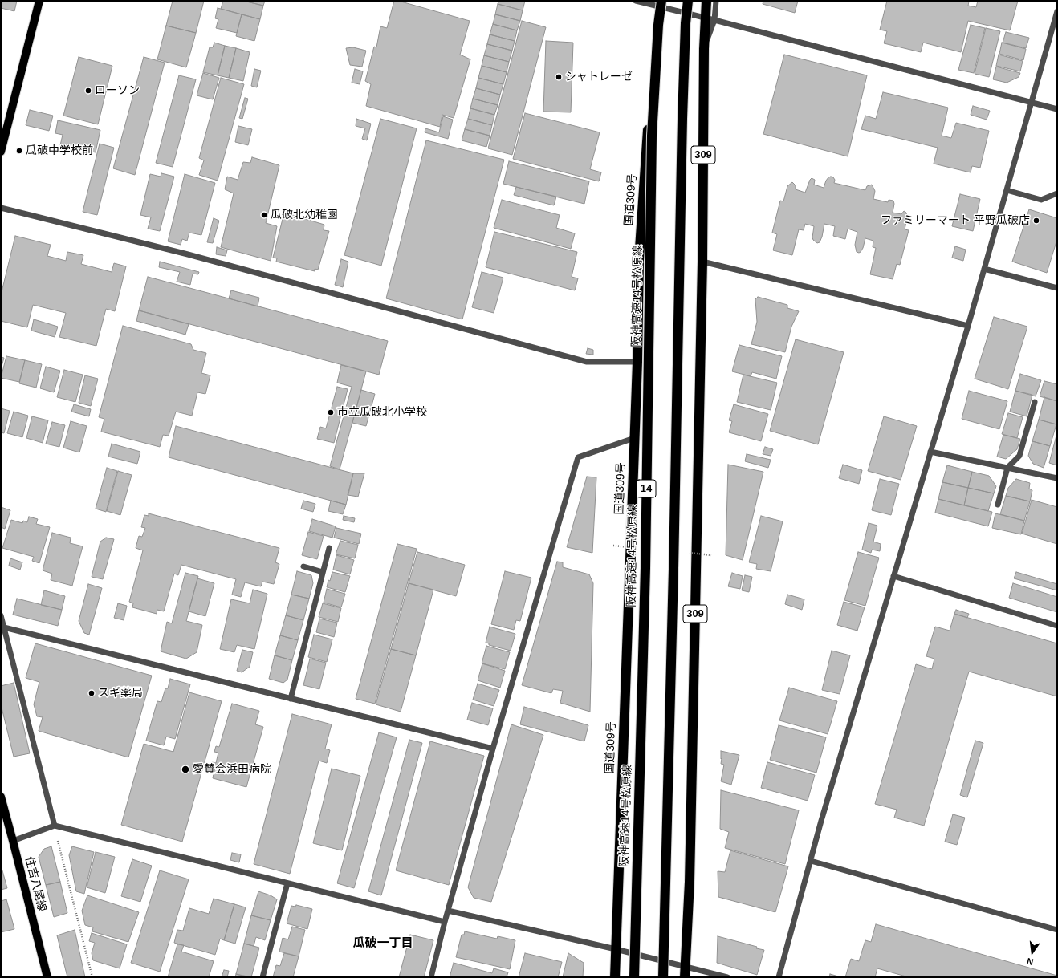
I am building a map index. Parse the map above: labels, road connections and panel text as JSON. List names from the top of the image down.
{
  "streets": {
    "highway": [
      "309",
      "国道309号",
      "阪神高速14号松原線",
      "14"
    ],
    "main road": ["住吉八尾線"]
  },
  "crossings": [
    ["国道309号", "阪神高速14号松原線"]
  ],
  "districts": ["瓜破一丁目"],
  "places": [
    "シャトレーゼ",
    "ローソン",
    "瓜破中学校前",
    "瓜破北幼稚園",
    "ファミリーマート 平野瓜破店",
    "市立瓜破北小学校",
    "スギ薬局",
    "愛賛会浜田病院"
  ],
  "north": "bottom"
}
